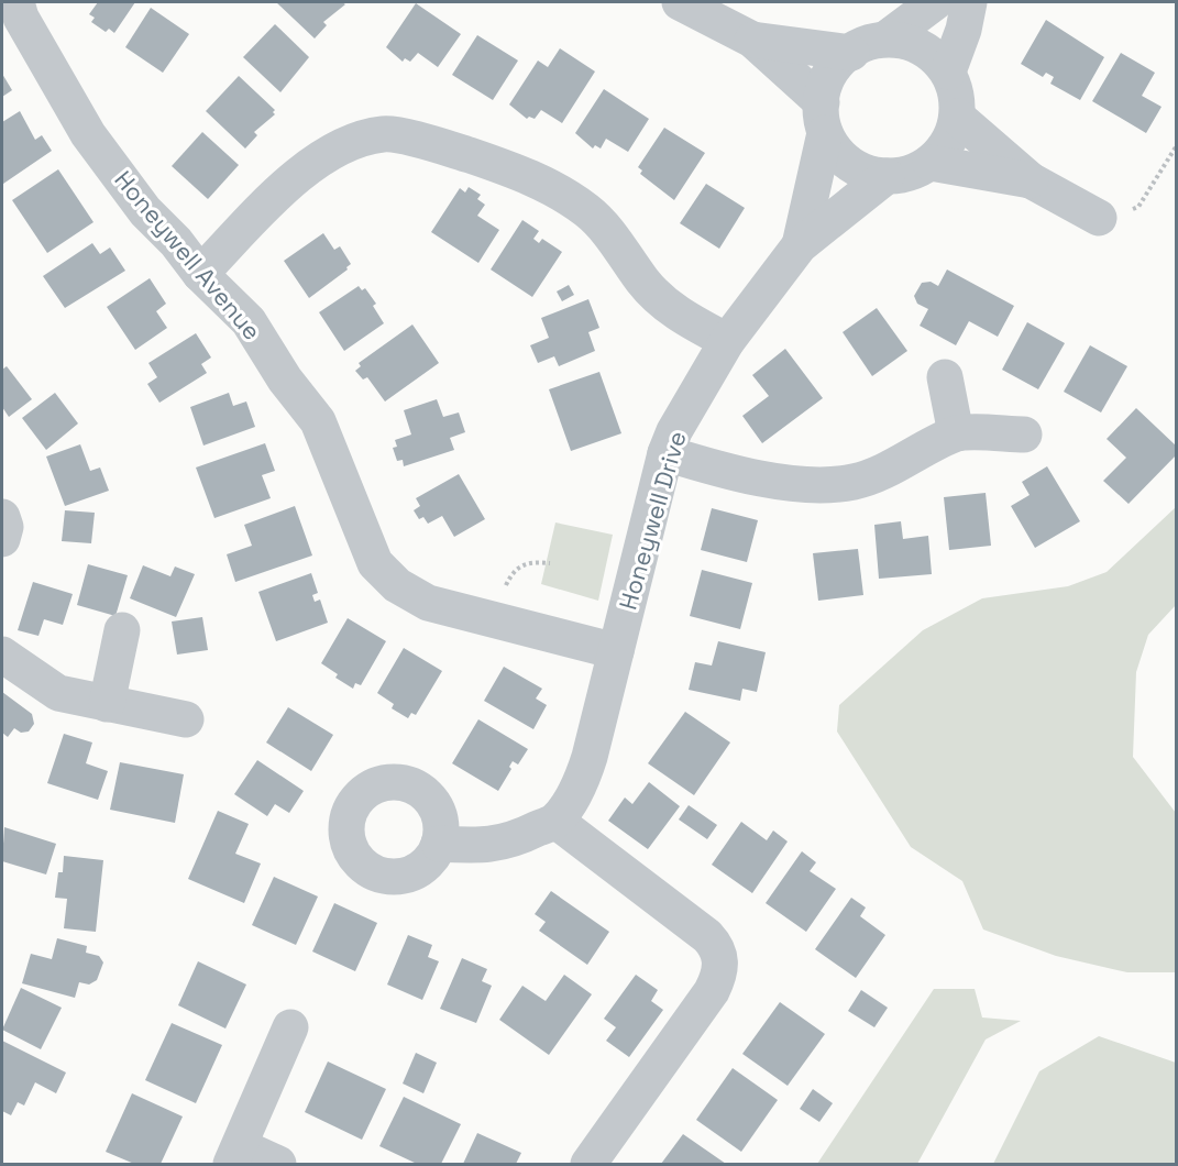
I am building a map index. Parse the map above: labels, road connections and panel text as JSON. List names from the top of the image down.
{
  "streets": {
    "street": ["Honeywell Avenue", "Honeywell Drive"]
  },
  "crossings": [
    ["Honeywell Avenue", "Honeywell Drive"]
  ]
}
